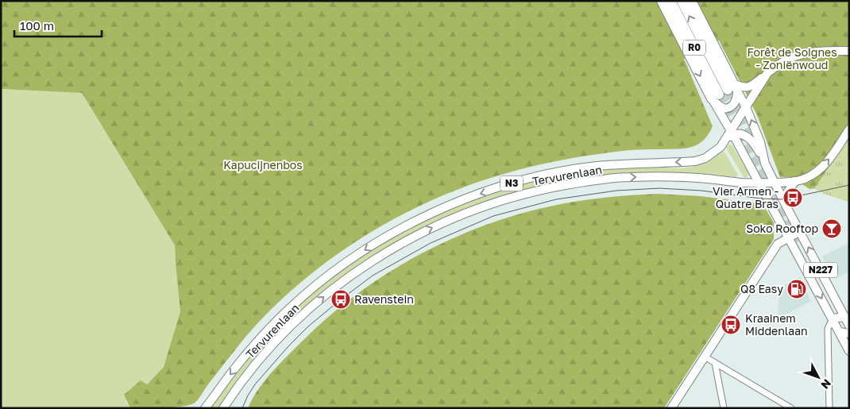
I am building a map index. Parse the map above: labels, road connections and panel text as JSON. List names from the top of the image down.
{
  "streets": {
    "highway": ["R0"],
    "main road": ["Tervurenlaan", "N3", "N227"]
  },
  "crossings": [
    ["Tervurenlaan", "N227"]
  ],
  "parks": ["Forêt de Soignes - Zoniënwoud", "Kapucijnenbos"],
  "places": {
    "bus stop": ["Vier Armen - Quatre Bras", "Ravenstein", "Kraainem Middenlaan"],
    "bar": ["Soko Rooftop"],
    "fuel station": ["Q8 Easy"]
  },
  "scale_bar": "100 m",
  "north": "bottom right"
}
